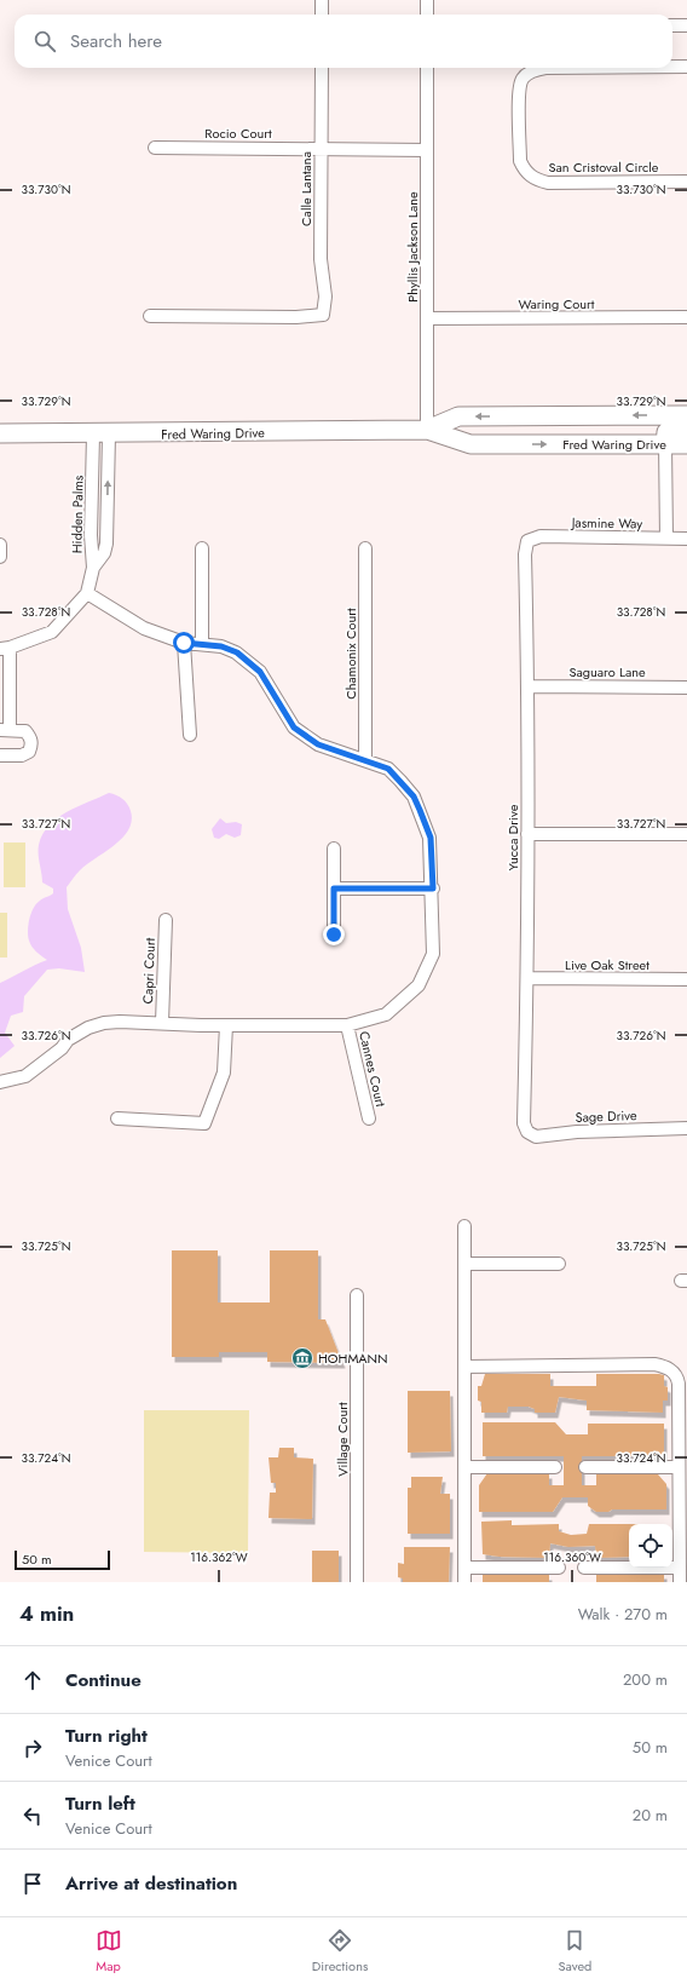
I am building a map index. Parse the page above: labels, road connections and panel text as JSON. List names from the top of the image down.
{
  "streets": {
    "main road": ["Fred Waring Drive"],
    "street": [
      "Rocio Court",
      "San Cristoval Circle",
      "Calle Lantana",
      "Phyllis Jackson Lane",
      "Waring Court",
      "Hidden Palms",
      "Jasmine Way",
      "Chamonix Court",
      "Saguaro Lane",
      "Yucca Drive",
      "Live Oak Street",
      "Capri Court",
      "Cannes Court",
      "Sage Drive",
      "Village Court"
    ]
  },
  "crossings": [
    ["Rocio Court", "Calle Lantana"],
    ["Rocio Court", "Phyllis Jackson Lane"],
    ["Phyllis Jackson Lane", "Waring Court"],
    ["Phyllis Jackson Lane", "Fred Waring Drive"],
    ["Fred Waring Drive", "Hidden Palms"],
    ["Jasmine Way", "Yucca Drive"],
    ["Saguaro Lane", "Yucca Drive"],
    ["Yucca Drive", "Live Oak Street"],
    ["Yucca Drive", "Sage Drive"]
  ],
  "places": {
    "museum": ["HOHMANN"]
  },
  "scale_bar": "50 m",
  "page": {
    "search": "Search here",
    "scale": "50 m",
    "heading": ["4 min", "Walk · 270 m"],
    "list": [
      ["Continue", "200 m"],
      ["Turn right", "Venice Court", "50 m"],
      ["Turn left", "Venice Court", "20 m"],
      "Arrive at destination"
    ],
    "nav": ["Map", "Directions", "Saved"]
  },
  "coordinates": [
    "33.730°N",
    "33.729°N",
    "33.728°N",
    "33.727°N",
    "33.726°N",
    "33.725°N",
    "33.724°N",
    "116.362°W",
    "116.360°W"
  ]
}
